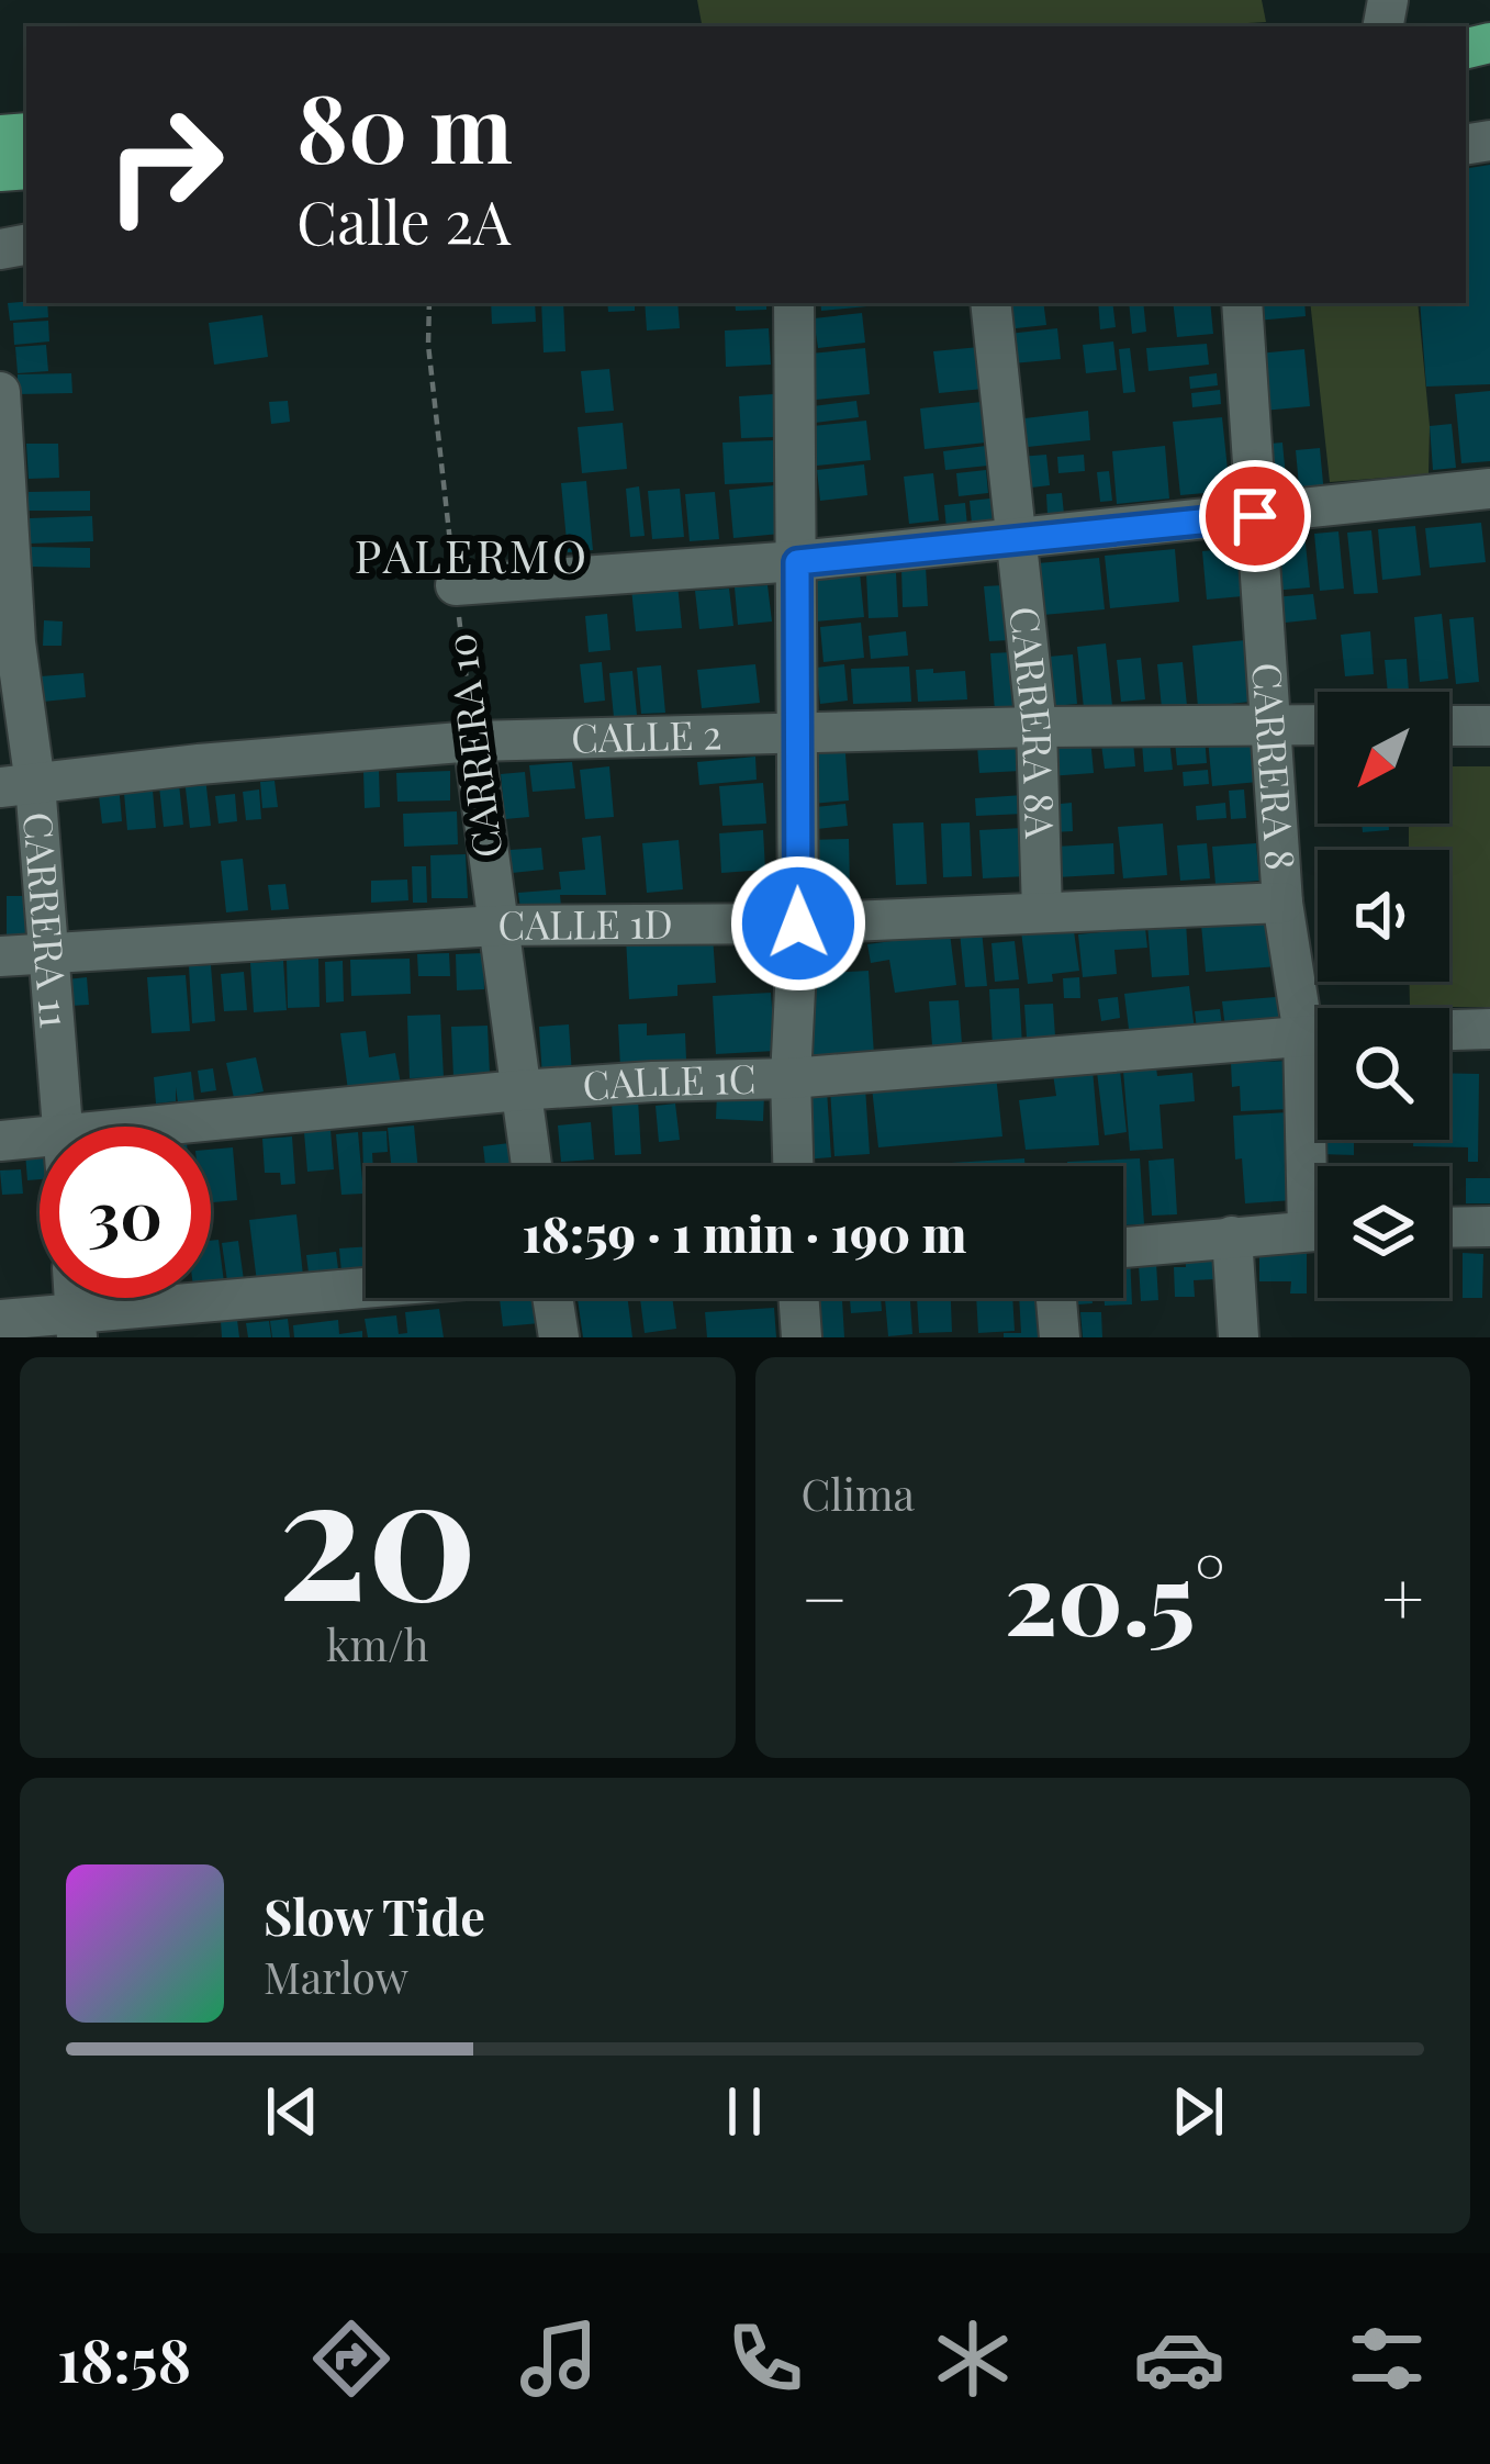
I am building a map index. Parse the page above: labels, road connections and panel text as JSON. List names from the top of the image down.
{
  "streets": {
    "street": [
      "CARRERA 8A",
      "CALLE 2",
      "CARRERA 10",
      "CARRERA 8",
      "CARRERA 11",
      "CALLE 1D",
      "CALLE 1C"
    ]
  },
  "crossings": [
    ["CARRERA 8A", "CALLE 2"],
    ["CARRERA 8A", "CALLE 1D"],
    ["CALLE 2", "CARRERA 10"],
    ["CALLE 2", "CARRERA 8"],
    ["CALLE 2", "CARRERA 11"],
    ["CARRERA 10", "CALLE 1D"],
    ["CARRERA 10", "CALLE 1C"],
    ["CARRERA 8", "CALLE 1D"],
    ["CARRERA 11", "CALLE 1D"]
  ],
  "districts": ["PALERMO"],
  "north": "bottom left",
  "page": {
    "turn": ["80 m", "Calle 2A"],
    "limit": "30",
    "trip": "18:59 · 1 min · 190 m",
    "tile": [
      ["20", "km/h"],
      "Clima"
    ],
    "heat": ["−", "20.5°", "+"],
    "song": ["Slow Tide", "Marlow"],
    "tabs": "18:58"
  }
}
